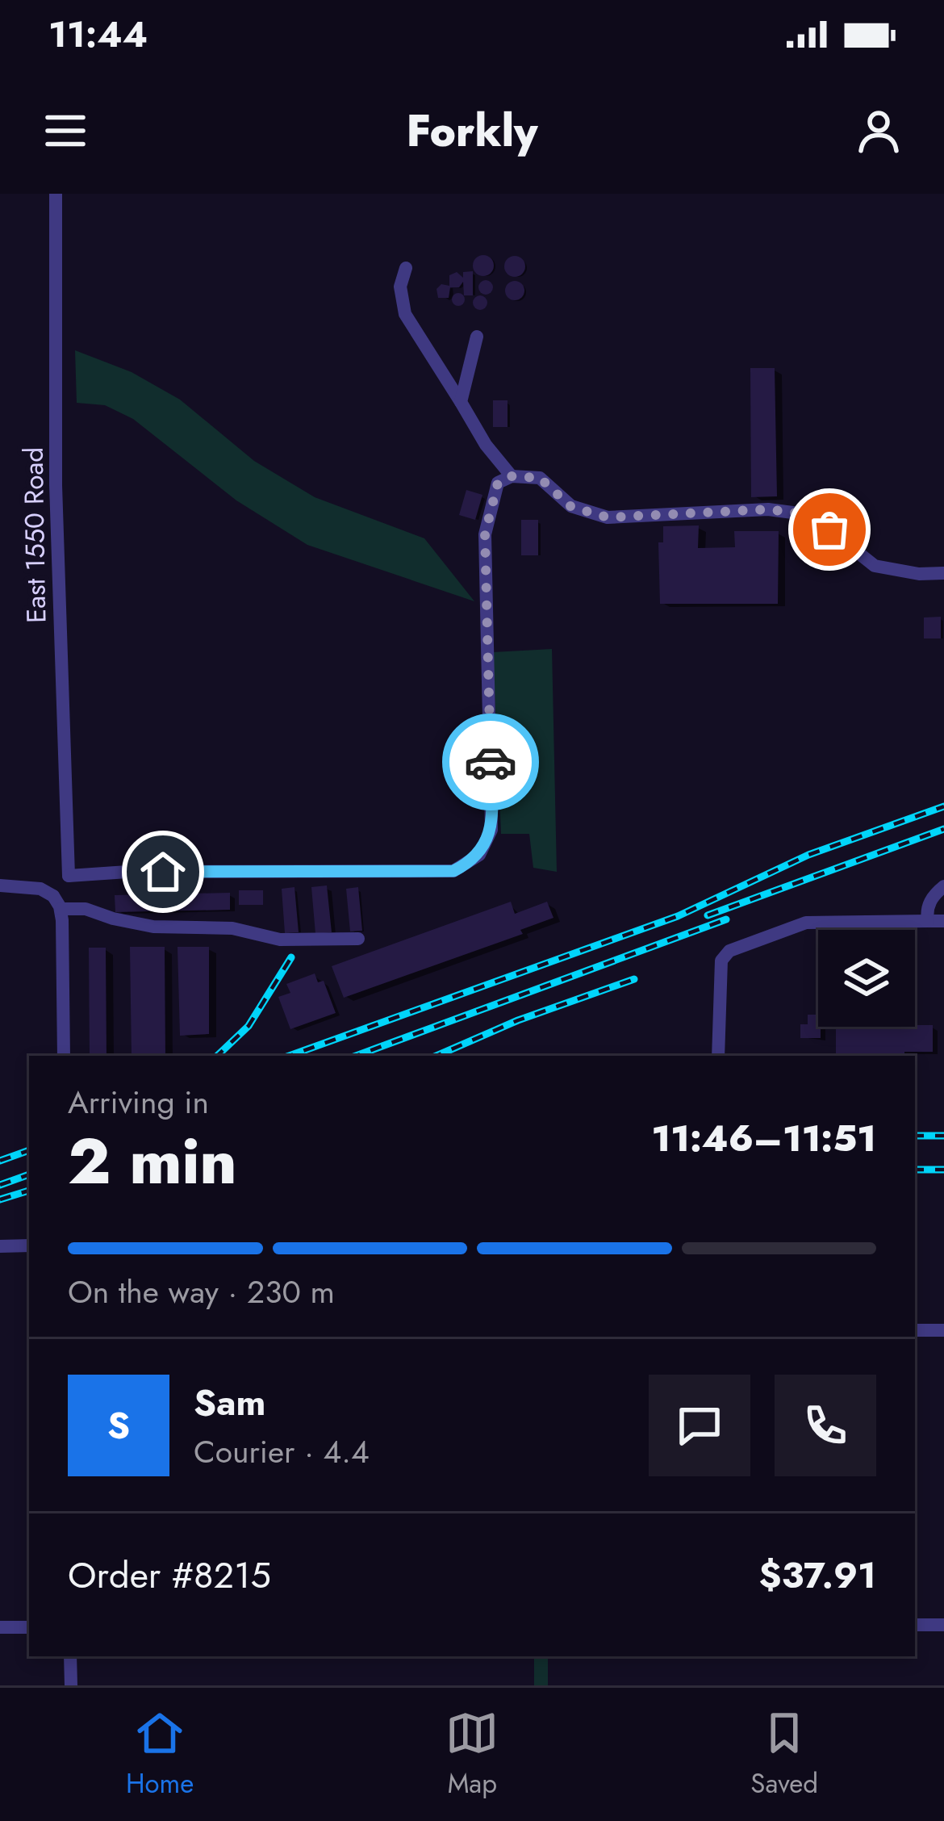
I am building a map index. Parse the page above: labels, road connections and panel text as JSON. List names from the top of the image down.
{
  "streets": {
    "street": ["East 1550 Road"]
  },
  "page": {
    "status": "11:44",
    "header": "Forkly",
    "heading": ["2 min", "Arriving in", "11:46–11:51"],
    "panel": [
      "Sam",
      "Courier · 4.4",
      "Order #8215",
      "$37.91"
    ],
    "bar": "On the way · 230 m",
    "round": "S",
    "tabs": ["Home", "Map", "Saved"]
  }
}
